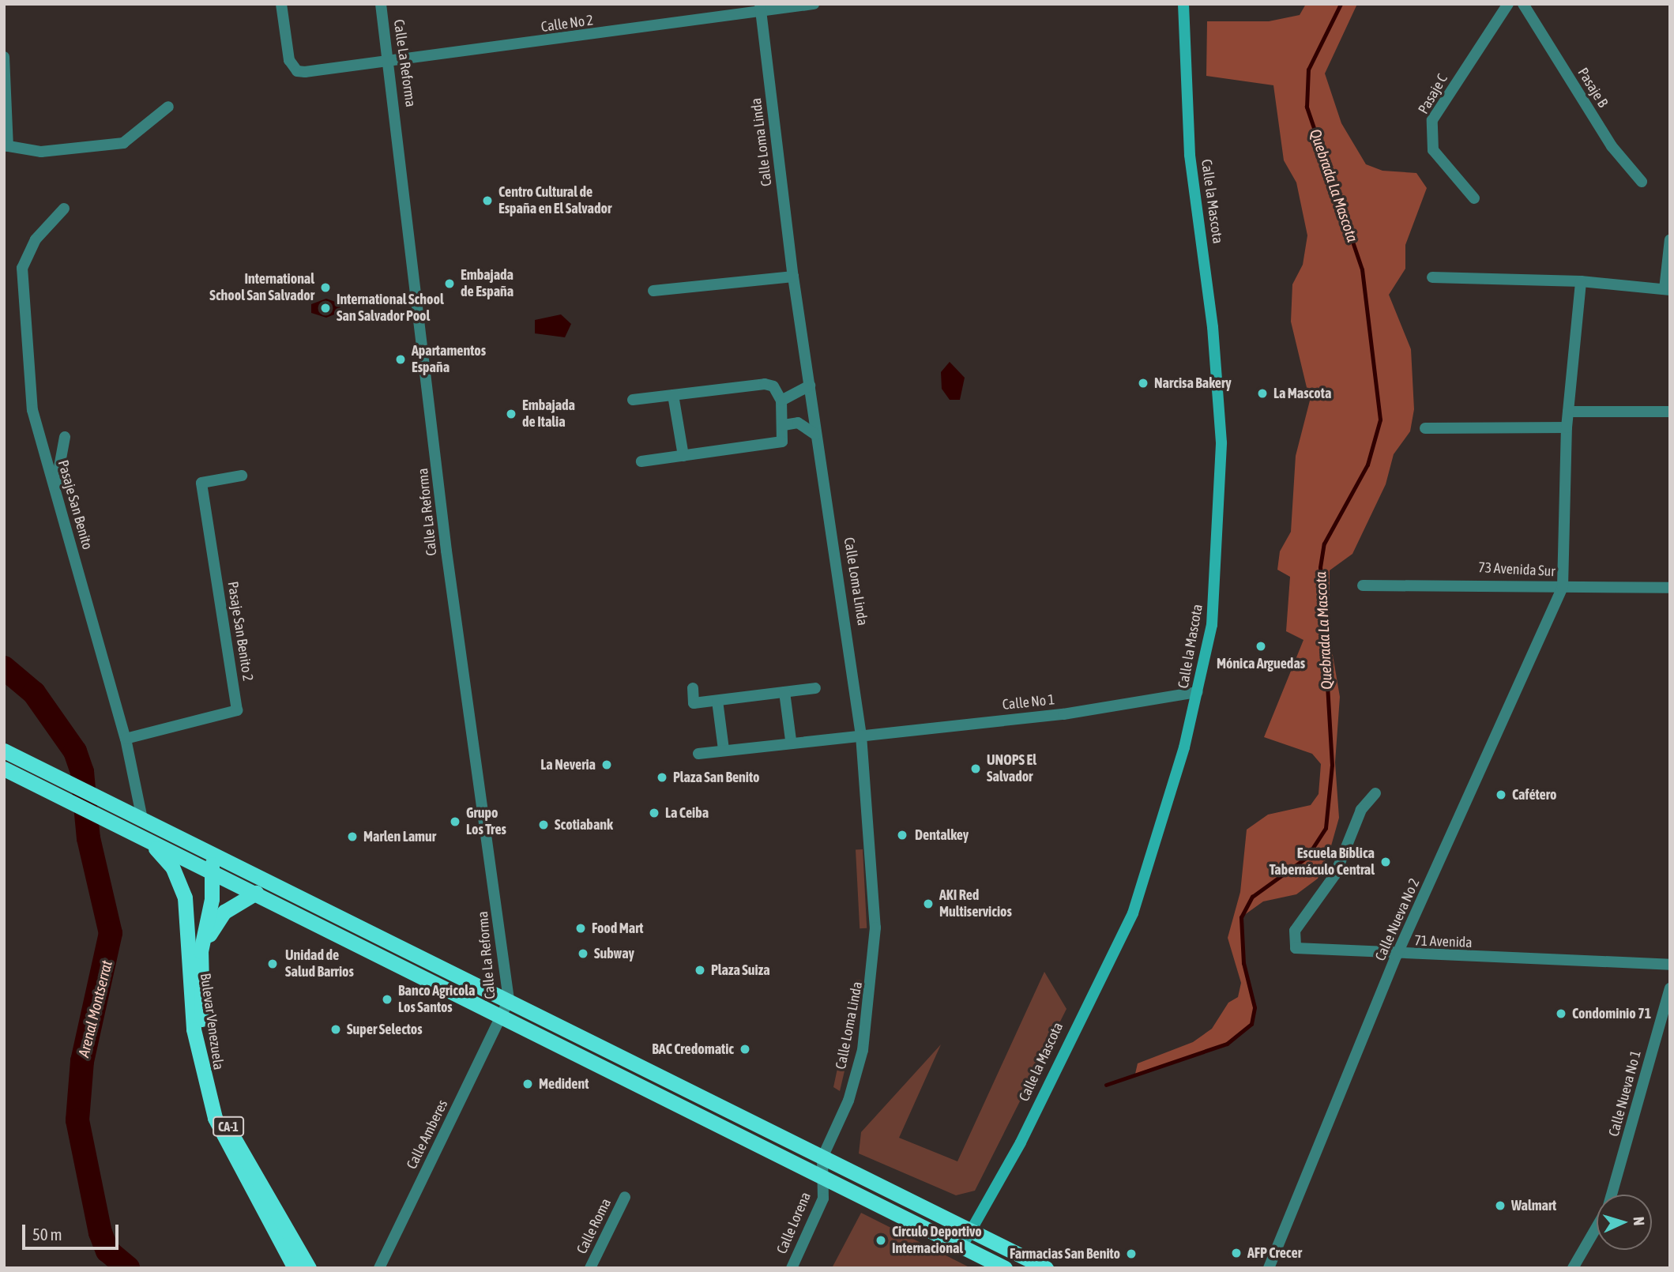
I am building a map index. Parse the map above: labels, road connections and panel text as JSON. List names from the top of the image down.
{
  "streets": {
    "highway": ["Bulevar Venezuela", "CA-1"],
    "main road": ["Calle la Mascota"],
    "street": [
      "Calle No 2",
      "Calle La Reforma",
      "Pasaje B",
      "Pasaje C",
      "Calle Loma Linda",
      "Pasaje San Benito",
      "73 Avenida Sur",
      "Pasaje San Benito 2",
      "Calle No 1",
      "Calle Nueva No 2",
      "71 Avenida",
      "Calle Nueva No 1",
      "Calle Amberes",
      "Calle Lorena",
      "Calle Roma"
    ]
  },
  "crossings": [
    ["Calle No 2", "Calle La Reforma"],
    ["Calle No 2", "Calle Loma Linda"],
    ["Calle La Reforma", "Calle Amberes"],
    ["Calle Loma Linda", "Calle No 1"],
    ["Calle Loma Linda", "Calle Lorena"],
    ["Calle la Mascota", "Calle No 1"],
    ["Pasaje San Benito", "Pasaje San Benito 2"],
    ["73 Avenida Sur", "Calle Nueva No 2"],
    ["Calle Nueva No 2", "71 Avenida"],
    ["Bulevar Venezuela", "CA-1"]
  ],
  "water": ["Quebrada La Mascota", "Arenal Montserrat"],
  "places": [
    "Centro Cultural de España en El Salvador",
    "Embajada de España",
    "International School San Salvador",
    "International School San Salvador Pool",
    "Apartamentos España",
    "Narcisa Bakery",
    "La Mascota",
    "Embajada de Italia",
    "Mónica Arguedas",
    "La Neveria",
    "UNOPS El Salvador",
    "Plaza San Benito",
    "Cafétero",
    "La Ceiba",
    "Grupo Los Tres",
    "Scotiabank",
    "Dentalkey",
    "Marlen Lamur",
    "Escuela Bíblica Tabernáculo Central",
    "AKI Red Multiservicios",
    "Food Mart",
    "Subway",
    "Unidad de Salud Barrios",
    "Plaza Suiza",
    "Banco Agricola Los Santos",
    "Condominio 71",
    "Super Selectos",
    "BAC Credomatic",
    "Medident",
    "Walmart",
    "Circulo Deportivo Internacional",
    "AFP Crecer",
    "Farmacias San Benito"
  ],
  "scale_bar": "50 m",
  "north": "right"
}
